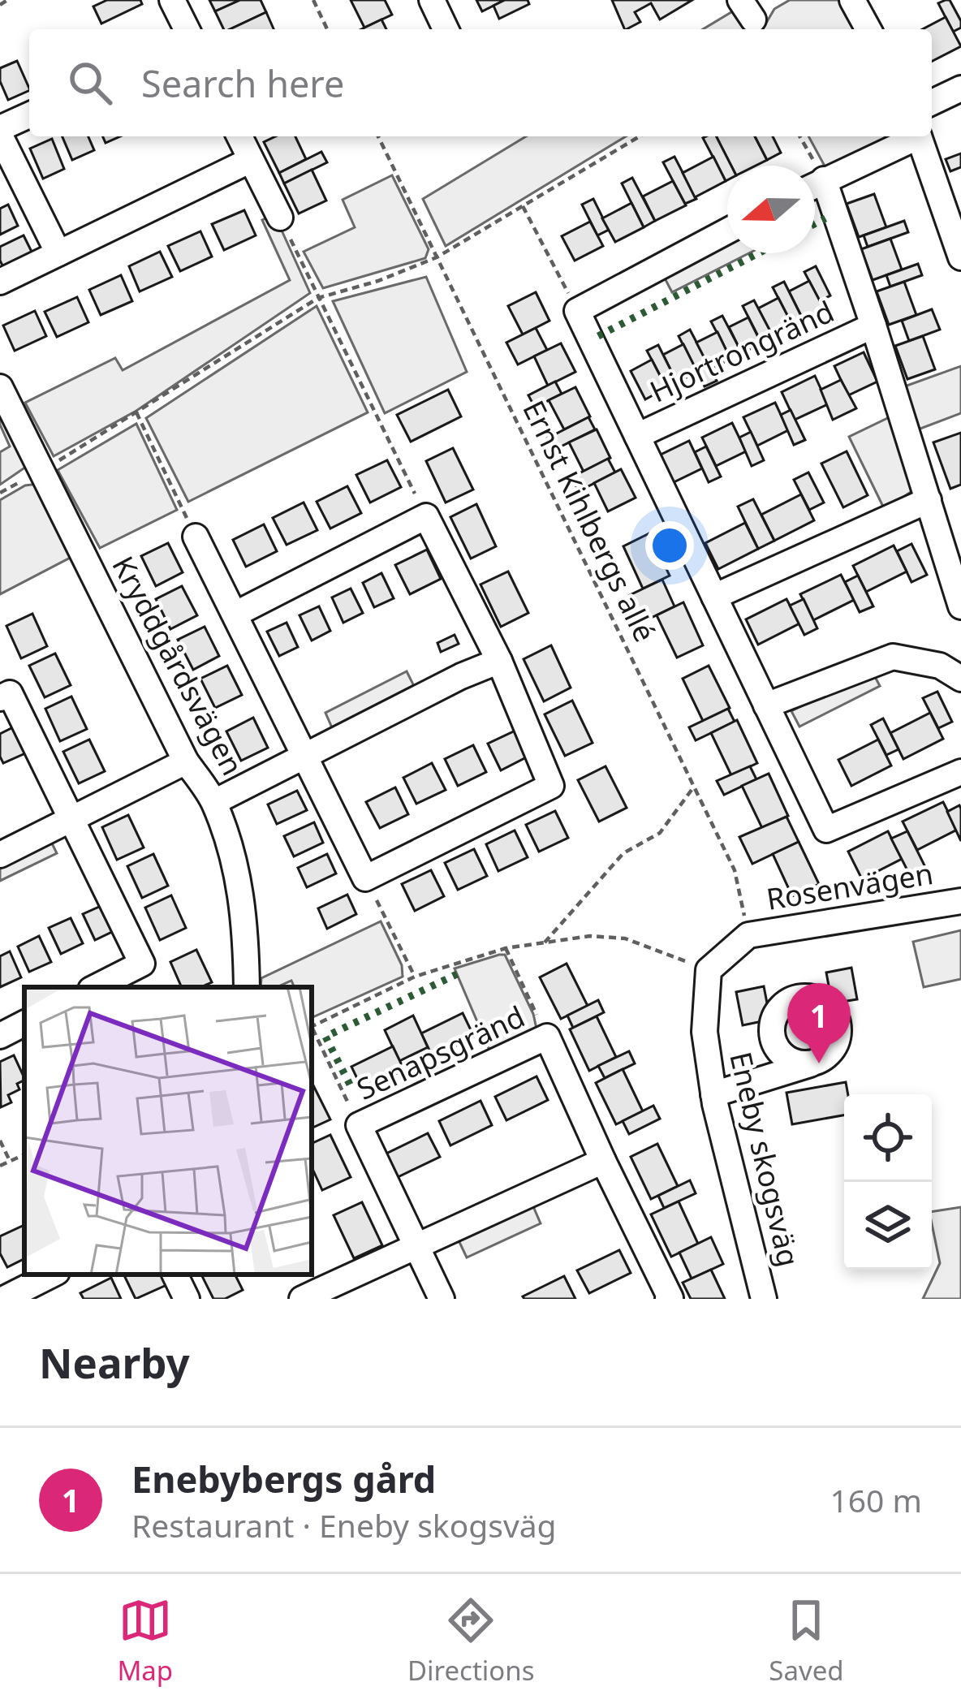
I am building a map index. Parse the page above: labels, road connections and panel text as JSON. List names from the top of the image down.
{
  "streets": {
    "street": [
      "Hjortrongränd",
      "Kryddgårdsvägen",
      "Rosenvägen",
      "Senapsgränd",
      "Eneby skogsväg"
    ],
    "path": ["Ernst Kihlbergs allé"]
  },
  "crossings": [
    ["Ernst Kihlbergs allé", "Rosenvägen"]
  ],
  "north": "left",
  "page": {
    "search": "Search here",
    "pins": "1",
    "heading": "Nearby",
    "list": [
      {
        "mark": "1",
        "name": "Enebybergs gård",
        "note": "Restaurant · Eneby skogsväg",
        "value": "160 m"
      }
    ],
    "nav": ["Map", "Directions", "Saved"]
  }
}
